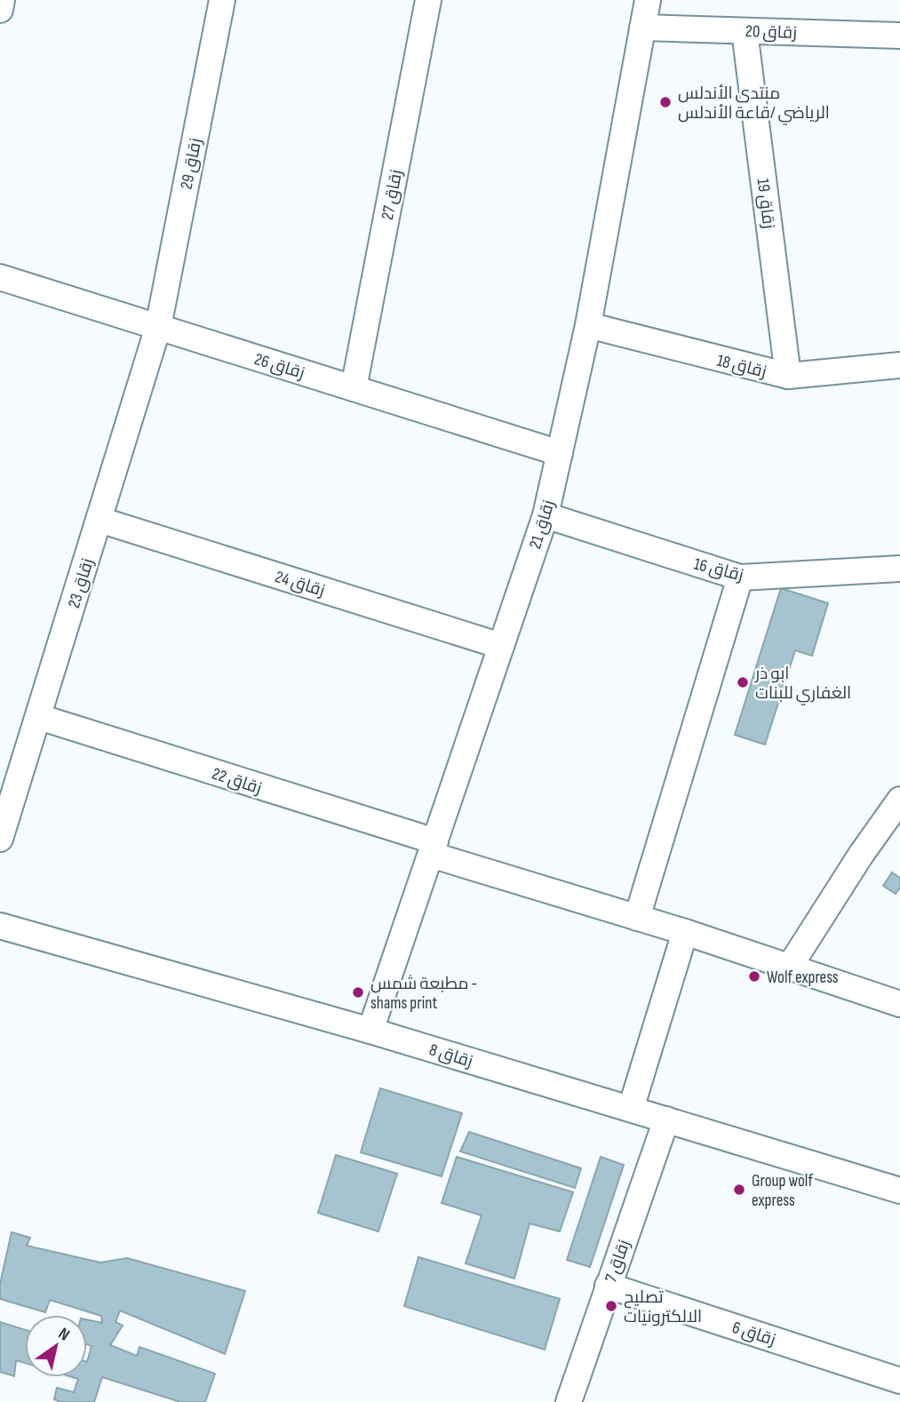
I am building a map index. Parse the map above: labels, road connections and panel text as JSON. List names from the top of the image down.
{
  "streets": {
    "street": [
      "زقاق 20",
      "زقاق 29",
      "زقاق 27",
      "زقاق 19",
      "زقاق 26",
      "زقاق 18",
      "زقاق 21",
      "زقاق 16",
      "زقاق 23",
      "زقاق 24",
      "زقاق 22",
      "زقاق 8",
      "زقاق 7",
      "زقاق 6"
    ]
  },
  "crossings": [
    ["زقاق 20", "زقاق 19"],
    ["زقاق 20", "زقاق 21"],
    ["زقاق 29", "زقاق 26"],
    ["زقاق 29", "زقاق 23"],
    ["زقاق 27", "زقاق 26"],
    ["زقاق 19", "زقاق 18"],
    ["زقاق 26", "زقاق 21"],
    ["زقاق 26", "زقاق 23"],
    ["زقاق 18", "زقاق 21"],
    ["زقاق 21", "زقاق 16"],
    ["زقاق 21", "زقاق 24"],
    ["زقاق 21", "زقاق 22"],
    ["زقاق 21", "زقاق 8"],
    ["زقاق 23", "زقاق 24"],
    ["زقاق 23", "زقاق 22"],
    ["زقاق 8", "زقاق 7"],
    ["زقاق 7", "زقاق 6"]
  ],
  "places": [
    "منتدى الأندلس الرياضي /قاعة الأندلس",
    "ابو ذر الغفاري للبنات",
    "Wolf express",
    "مطبعة شمس - shams print",
    "Group wolf express",
    "تصليح الالكترونيات"
  ],
  "north": "top right"
}
